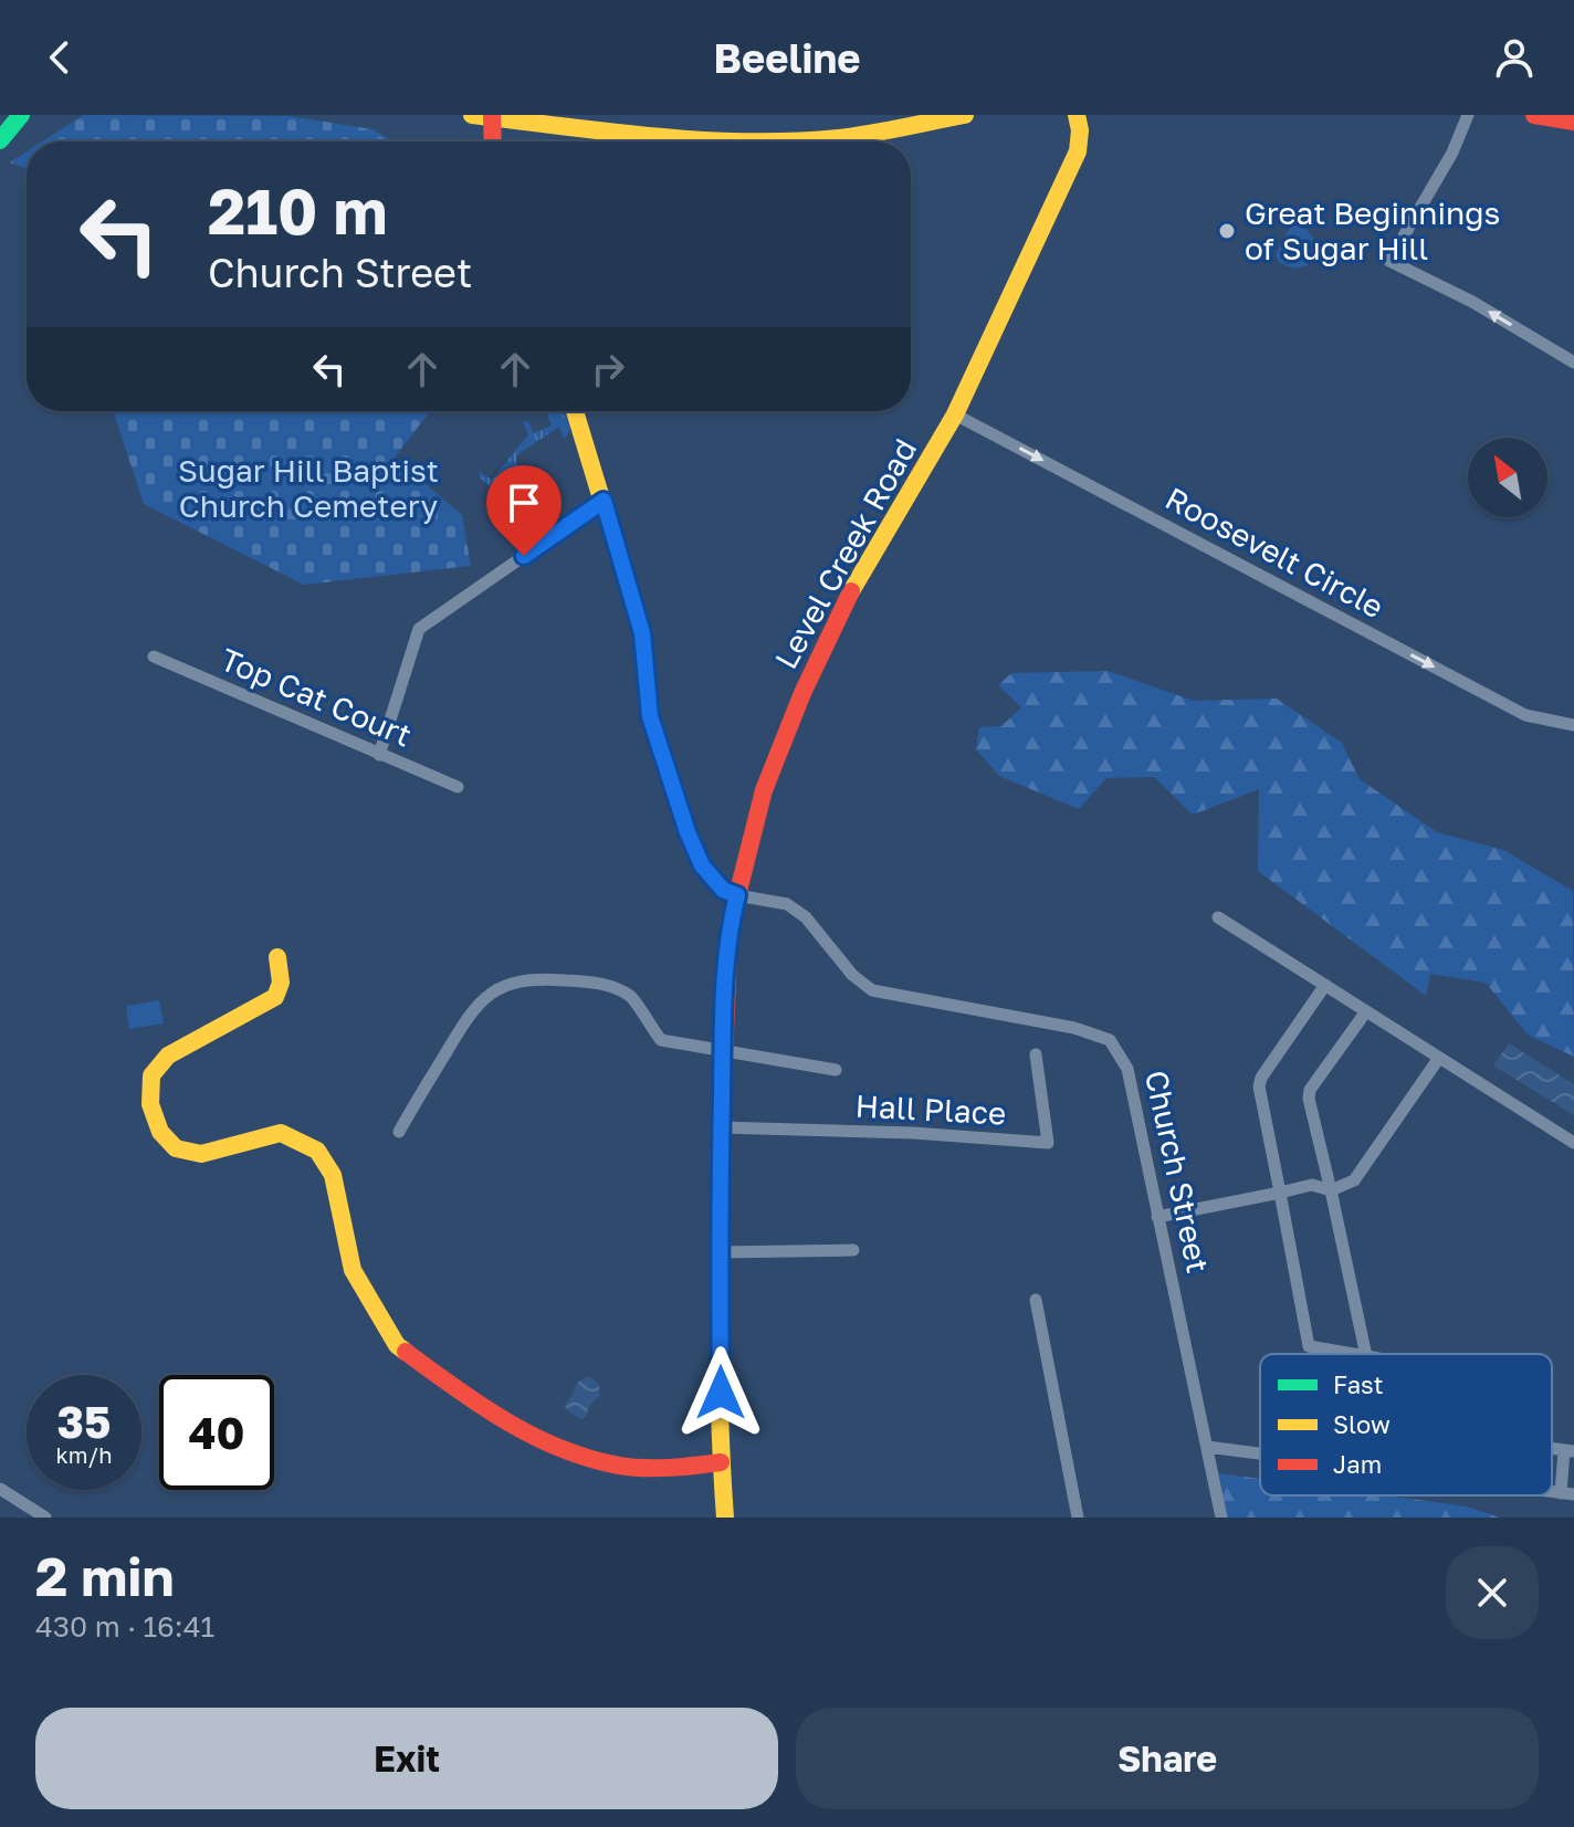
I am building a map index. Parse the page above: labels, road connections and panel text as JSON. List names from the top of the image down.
{
  "streets": {
    "street": [
      "Roosevelt Circle",
      "Level Creek Road",
      "Top Cat Court",
      "Hall Place",
      "Church Street"
    ]
  },
  "crossings": [
    ["Roosevelt Circle", "Level Creek Road"],
    ["Level Creek Road", "Hall Place"],
    ["Level Creek Road", "Church Street"]
  ],
  "one_way": ["Roosevelt Circle"],
  "parks": ["Sugar Hill Baptist Church Cemetery"],
  "places": ["Great Beginnings of Sugar Hill"],
  "legend": ["Fast", "Slow", "Jam"],
  "north": "top left",
  "page": {
    "header": "Beeline",
    "turn": ["210 m", "Church Street"],
    "speed": "35 km/h",
    "limit": "40",
    "heading": ["2 min", "430 m · 16:41"],
    "buttons": ["Exit", "Share"]
  }
}
